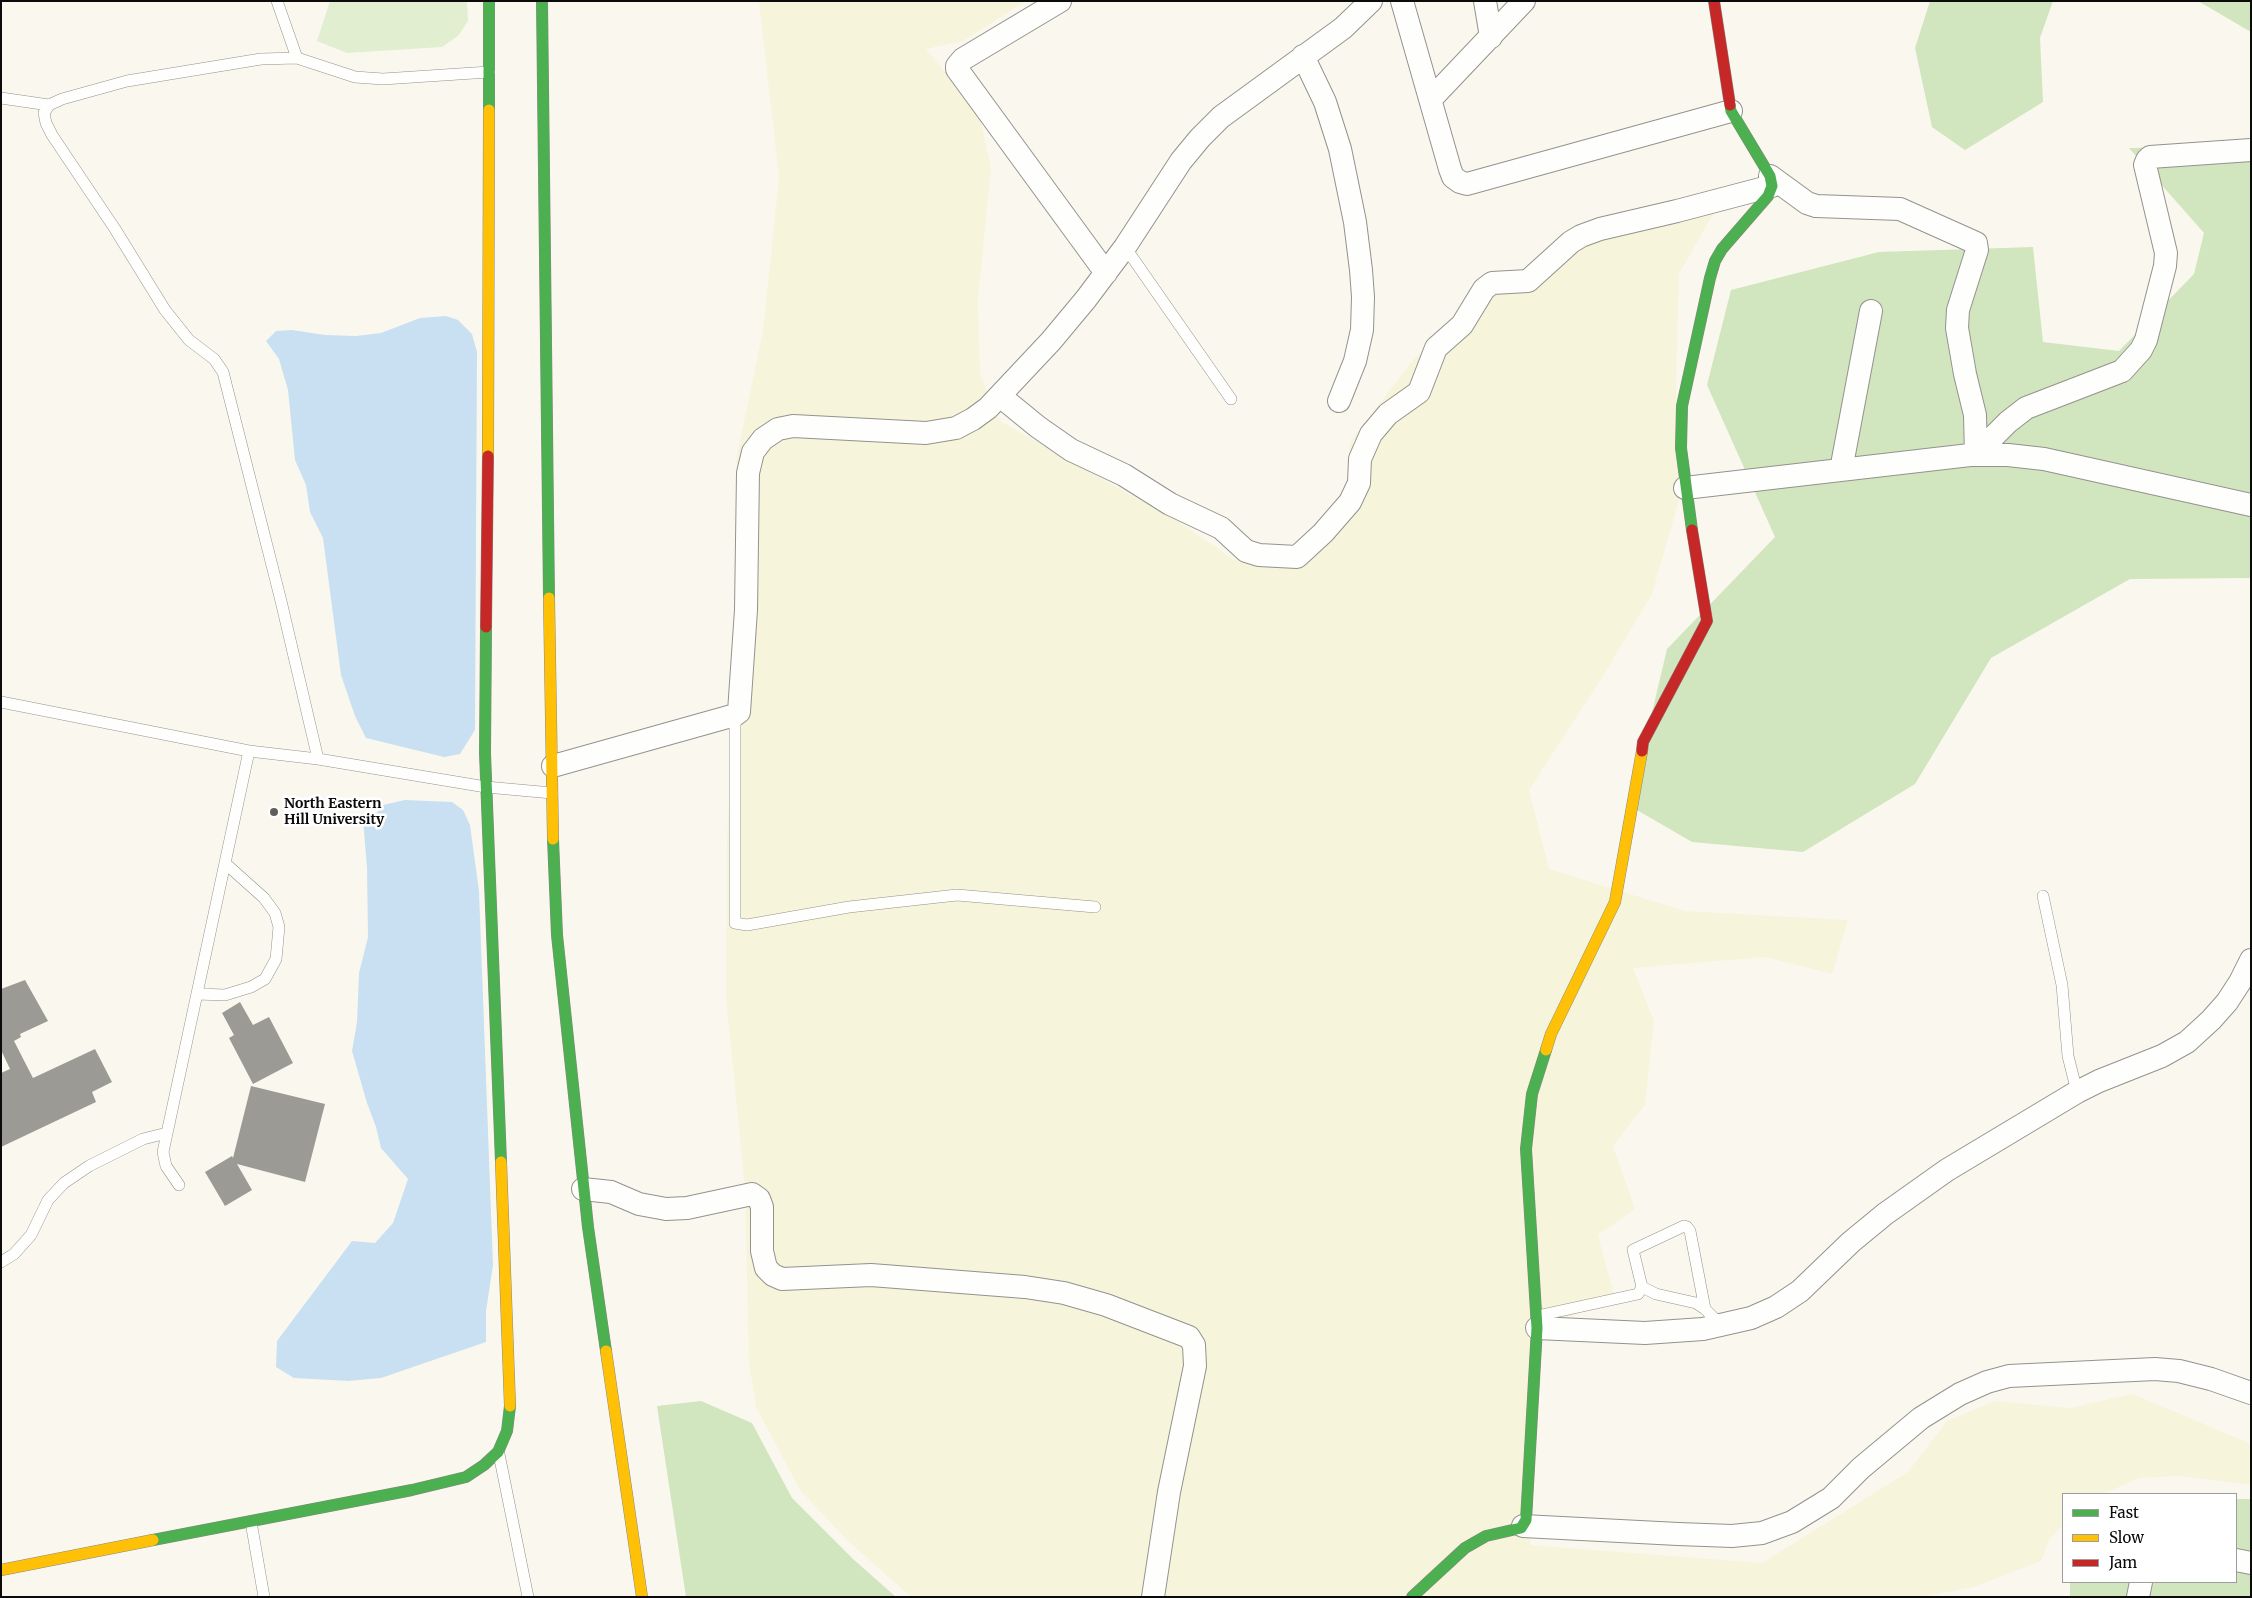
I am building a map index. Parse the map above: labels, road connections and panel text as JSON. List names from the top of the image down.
{
  "places": ["North Eastern Hill University"],
  "legend": ["Fast", "Slow", "Jam"]
}
